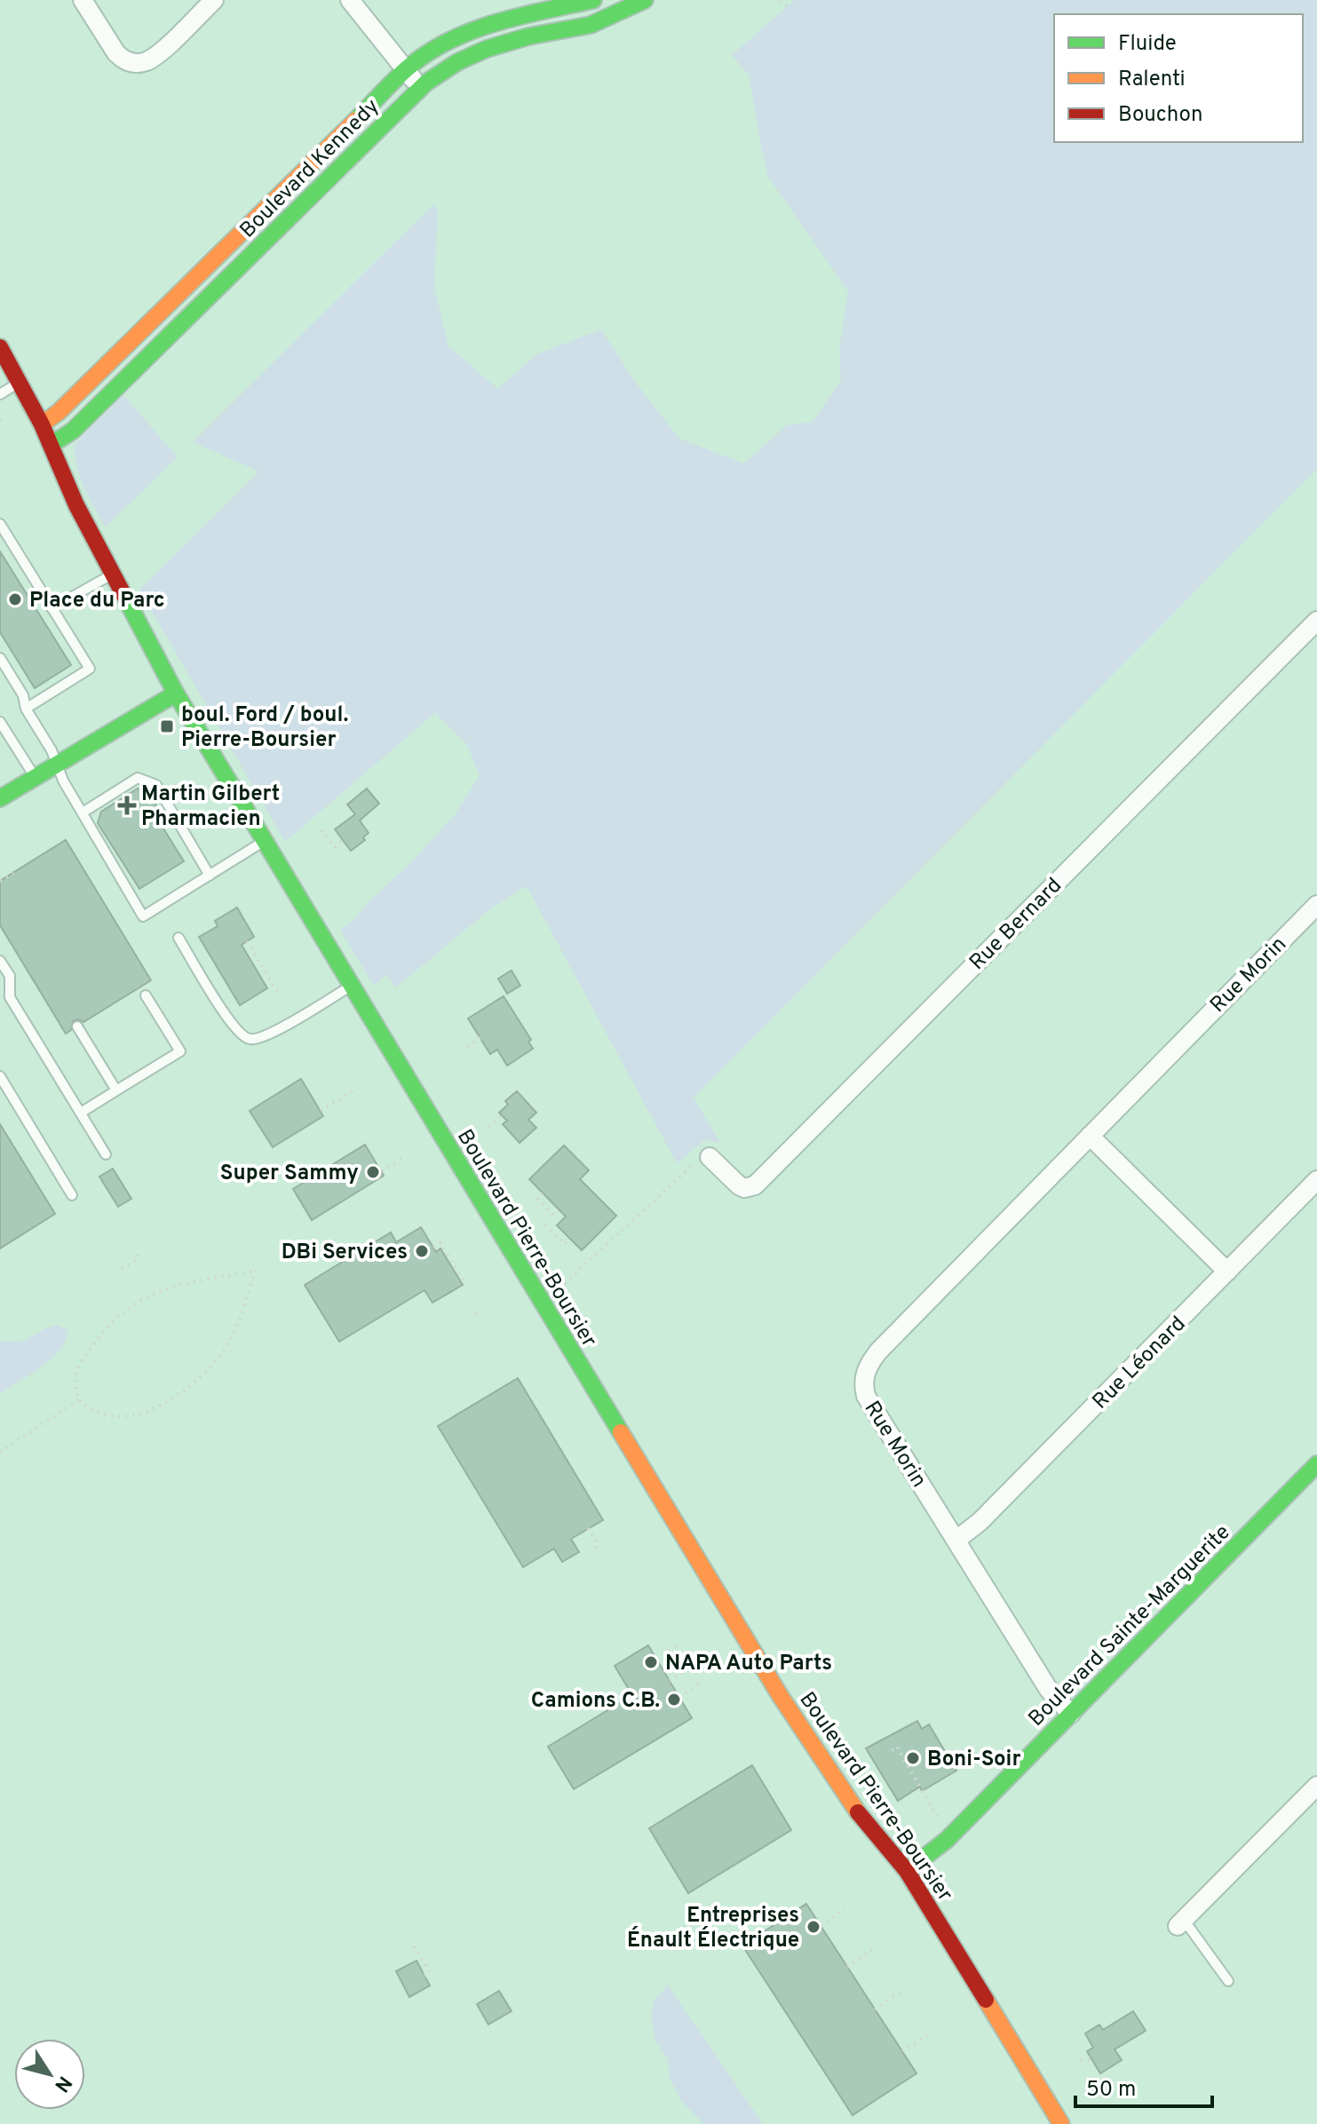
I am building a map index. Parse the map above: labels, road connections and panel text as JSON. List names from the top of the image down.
{
  "streets": {
    "street": [
      "Boulevard Kennedy",
      "Rue Bernard",
      "Rue Morin",
      "Boulevard Pierre-Boursier",
      "Rue Léonard",
      "Boulevard Sainte-Marguerite"
    ]
  },
  "crossings": [
    ["Boulevard Kennedy", "Boulevard Pierre-Boursier"],
    ["Rue Morin", "Rue Léonard"],
    ["Rue Morin", "Boulevard Sainte-Marguerite"],
    ["Boulevard Pierre-Boursier", "Boulevard Sainte-Marguerite"]
  ],
  "places": {
    "other": [
      "Place du Parc",
      "Super Sammy",
      "DBi Services",
      "NAPA Auto Parts",
      "Camions C.B.",
      "Boni-Soir",
      "Entreprises Énault Électrique"
    ],
    "transit": ["boul. Ford / boul. Pierre-Boursier"],
    "health": ["Martin Gilbert Pharmacien"]
  },
  "legend": ["Fluide", "Ralenti", "Bouchon"],
  "scale_bar": "50 m",
  "north": "bottom right"
}
